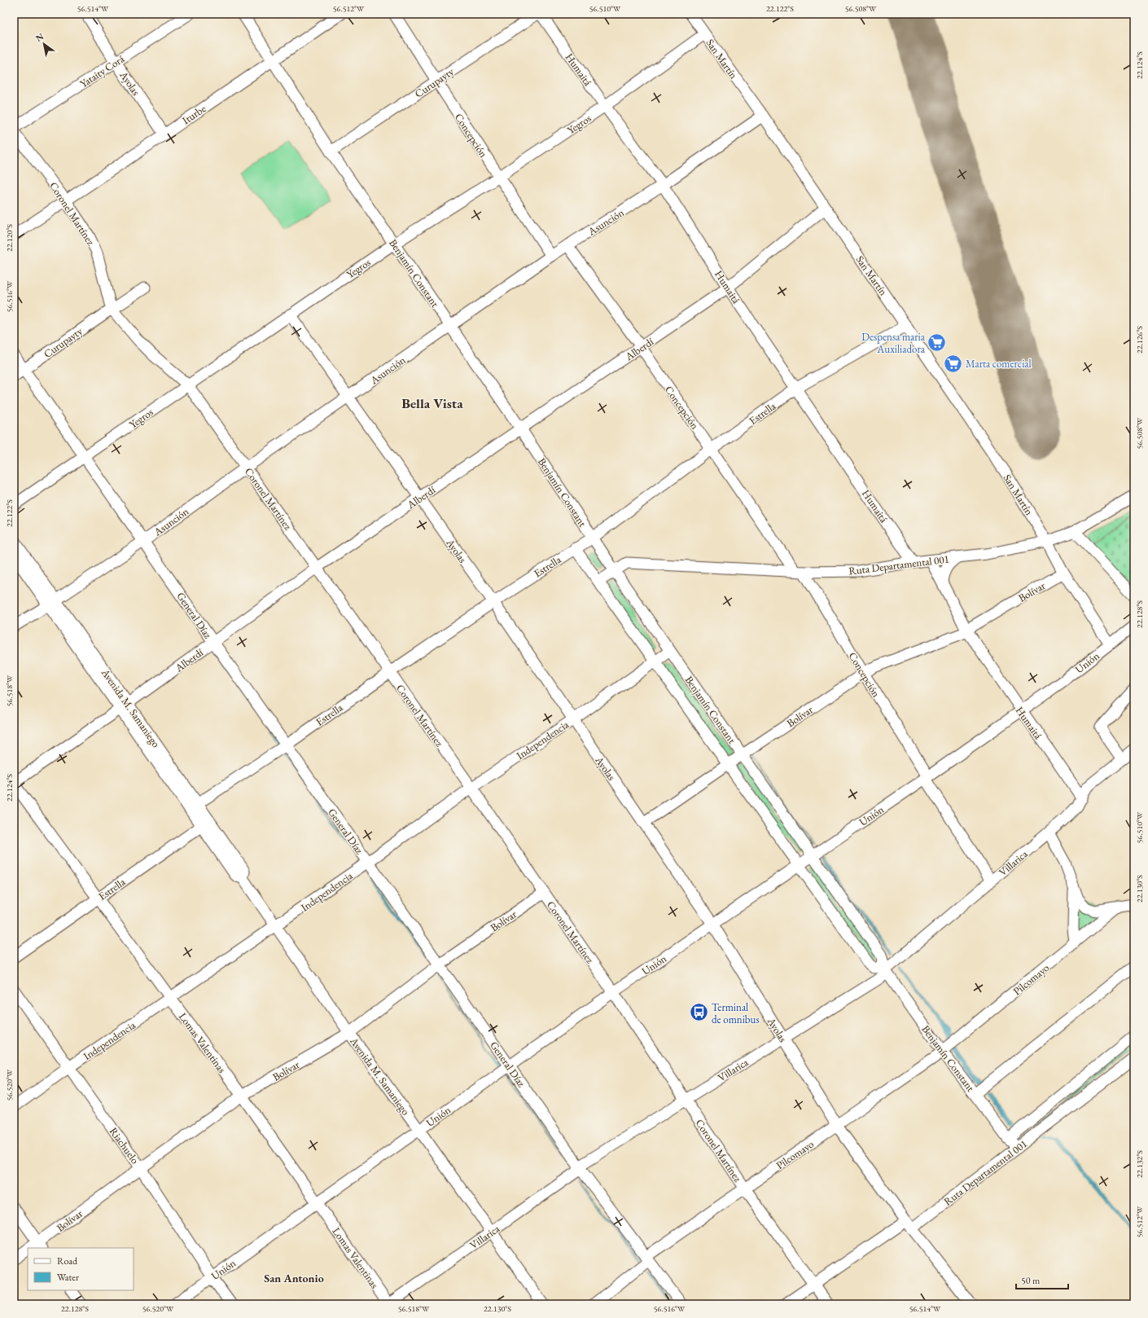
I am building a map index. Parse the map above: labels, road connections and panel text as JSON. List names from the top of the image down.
{
  "streets": {
    "street": [
      "San Martín",
      "Humaitá",
      "Yataity Corá",
      "Curupayty",
      "Ayolas",
      "Iturbe",
      "Yegros",
      "Concepción",
      "Coronel Martínez",
      "Asunción",
      "Benjamín Constant",
      "Alberdí",
      "Estrella",
      "Ruta Departamental 001",
      "Bolívar",
      "General Díaz",
      "Unión",
      "Avenida M. Samaniego",
      "Independencia",
      "Villarica",
      "Pilcomayo",
      "Lomas Valentinas",
      "Riachuelo"
    ]
  },
  "crossings": [
    ["San Martín", "Yegros"],
    ["San Martín", "Asunción"],
    ["San Martín", "Alberdí"],
    ["San Martín", "Estrella"],
    ["San Martín", "Ruta Departamental 001"],
    ["San Martín", "Bolívar"],
    ["San Martín", "Unión"],
    ["Humaitá", "Yegros"],
    ["Humaitá", "Asunción"],
    ["Humaitá", "Alberdí"],
    ["Humaitá", "Estrella"],
    ["Humaitá", "Ruta Departamental 001"],
    ["Humaitá", "Bolívar"],
    ["Humaitá", "Unión"],
    ["Humaitá", "Villarica"],
    ["Yataity Corá", "Ayolas"],
    ["Curupayty", "Concepción"],
    ["Curupayty", "Coronel Martínez"],
    ["Curupayty", "Benjamín Constant"],
    ["Curupayty", "General Díaz"],
    ["Ayolas", "Iturbe"],
    ["Ayolas", "Yegros"],
    ["Ayolas", "Asunción"],
    ["Ayolas", "Alberdí"],
    ["Ayolas", "Estrella"],
    ["Ayolas", "Ruta Departamental 001"],
    ["Ayolas", "Bolívar"],
    ["Ayolas", "Unión"],
    ["Ayolas", "Independencia"],
    ["Ayolas", "Villarica"],
    ["Ayolas", "Pilcomayo"],
    ["Iturbe", "Coronel Martínez"],
    ["Iturbe", "Benjamín Constant"],
    ["Yegros", "Concepción"],
    ["Yegros", "Coronel Martínez"],
    ["Yegros", "Benjamín Constant"],
    ["Yegros", "General Díaz"],
    ["Concepción", "Asunción"],
    ["Concepción", "Alberdí"],
    ["Concepción", "Estrella"],
    ["Concepción", "Ruta Departamental 001"],
    ["Concepción", "Bolívar"],
    ["Concepción", "Unión"],
    ["Concepción", "Villarica"],
    ["Coronel Martínez", "Asunción"],
    ["Coronel Martínez", "Alberdí"],
    ["Coronel Martínez", "Estrella"],
    ["Coronel Martínez", "Ruta Departamental 001"],
    ["Coronel Martínez", "Bolívar"],
    ["Coronel Martínez", "Unión"],
    ["Coronel Martínez", "Independencia"],
    ["Coronel Martínez", "Villarica"],
    ["Coronel Martínez", "Pilcomayo"],
    ["Asunción", "Benjamín Constant"],
    ["Asunción", "General Díaz"],
    ["Asunción", "Avenida M. Samaniego"],
    ["Benjamín Constant", "Alberdí"],
    ["Benjamín Constant", "Estrella"],
    ["Benjamín Constant", "Ruta Departamental 001"],
    ["Benjamín Constant", "Bolívar"],
    ["Benjamín Constant", "Unión"],
    ["Benjamín Constant", "Independencia"],
    ["Benjamín Constant", "Villarica"],
    ["Benjamín Constant", "Pilcomayo"],
    ["Alberdí", "General Díaz"],
    ["Alberdí", "Avenida M. Samaniego"],
    ["Alberdí", "Lomas Valentinas"],
    ["Estrella", "General Díaz"],
    ["Estrella", "Avenida M. Samaniego"],
    ["Estrella", "Lomas Valentinas"],
    ["Bolívar", "General Díaz"],
    ["Bolívar", "Avenida M. Samaniego"],
    ["Bolívar", "Lomas Valentinas"],
    ["Bolívar", "Riachuelo"],
    ["General Díaz", "Unión"],
    ["General Díaz", "Independencia"],
    ["General Díaz", "Villarica"],
    ["General Díaz", "Pilcomayo"],
    ["Unión", "Avenida M. Samaniego"],
    ["Unión", "Lomas Valentinas"],
    ["Unión", "Riachuelo"],
    ["Avenida M. Samaniego", "Independencia"],
    ["Avenida M. Samaniego", "Villarica"],
    ["Independencia", "Lomas Valentinas"],
    ["Independencia", "Riachuelo"],
    ["Villarica", "Lomas Valentinas"]
  ],
  "districts": ["Bella Vista", "San Antonio"],
  "places": {
    "supermarket": ["Despensa maria Auxiliadora", "Marta comercial"],
    "bus stop": ["Terminal de omnibus"]
  },
  "legend": ["Road", "Water"],
  "scale_bar": "50 m",
  "north": "top left",
  "coordinates": [
    "56.514°W",
    "56.512°W",
    "56.510°W",
    "22.122°S",
    "56.508°W",
    "22.124°S",
    "22.120°S",
    "56.516°W",
    "22.126°S",
    "22.128°S",
    "56.518°W",
    "22.130°S",
    "56.520°W",
    "22.132°S"
  ]
}
